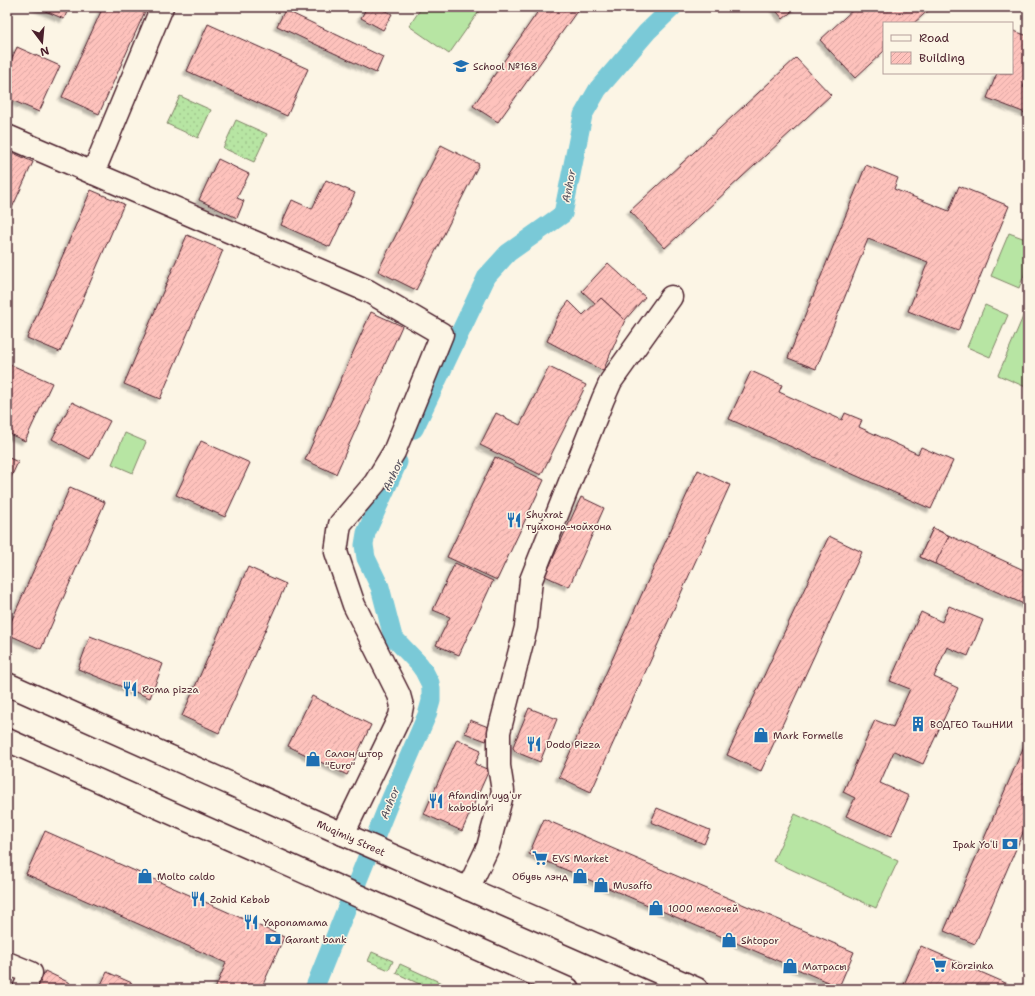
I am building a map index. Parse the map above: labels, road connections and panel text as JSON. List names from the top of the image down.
{
  "streets": {
    "street": ["Muqimiy Street"]
  },
  "water": ["Anhor"],
  "places": {
    "school or university": ["School №168"],
    "restaurant": [
      "Shuxrat туйхона-чойхона",
      "Roma pizza",
      "Dodo Pizza",
      "Afandim uygʻur kaboblari",
      "Zohid Kebab",
      "Yaponamama"
    ],
    "building": ["ВОДГЕО ТашНИИ"],
    "shop": [
      "Mark Formelle",
      "Салон штор \"Euro\"",
      "Molto caldo",
      "Обувь лэнд",
      "Musaffo",
      "1000 мелочей",
      "Shtopor",
      "Матрасы"
    ],
    "bank": ["Ipak Yoʻli", "Garant bank"],
    "supermarket": ["EVS Market", "Korzinka"]
  },
  "legend": ["Road", "Building"],
  "north": "bottom"
}
